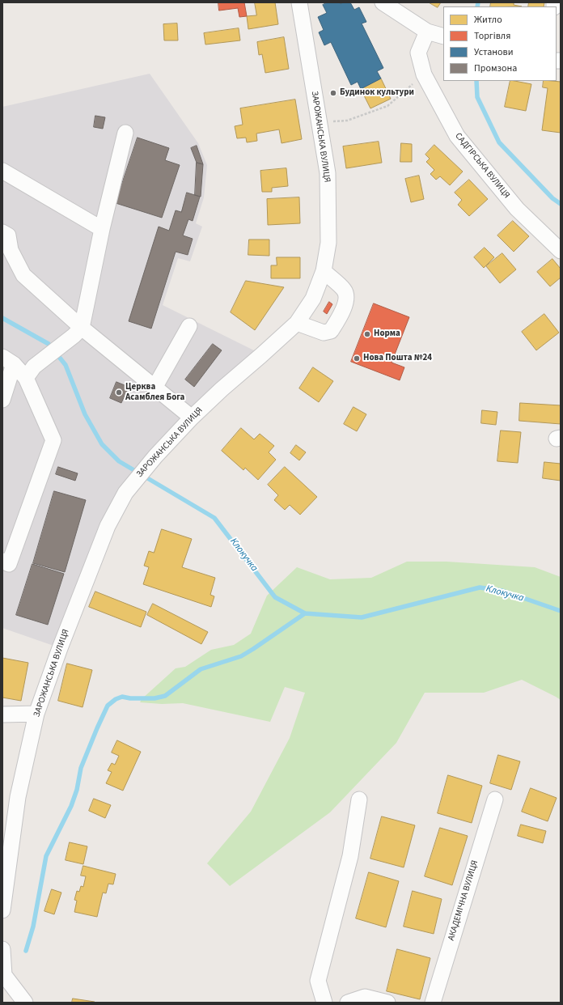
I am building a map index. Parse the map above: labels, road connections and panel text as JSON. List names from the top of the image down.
{
  "streets": {
    "street": ["ЗАРОЖАНСЬКА ВУЛИЦЯ", "САДГІРСЬКА ВУЛИЦЯ", "АКАДЕМІЧНА ВУЛИЦЯ"]
  },
  "water": ["Клокучка"],
  "places": [
    "Будинок культури",
    "Норма",
    "Нова Пошта №24",
    "Церква Асамблея Бога"
  ],
  "legend": [
    "Житло",
    "Торгівля",
    "Установи",
    "Промзона"
  ]
}
